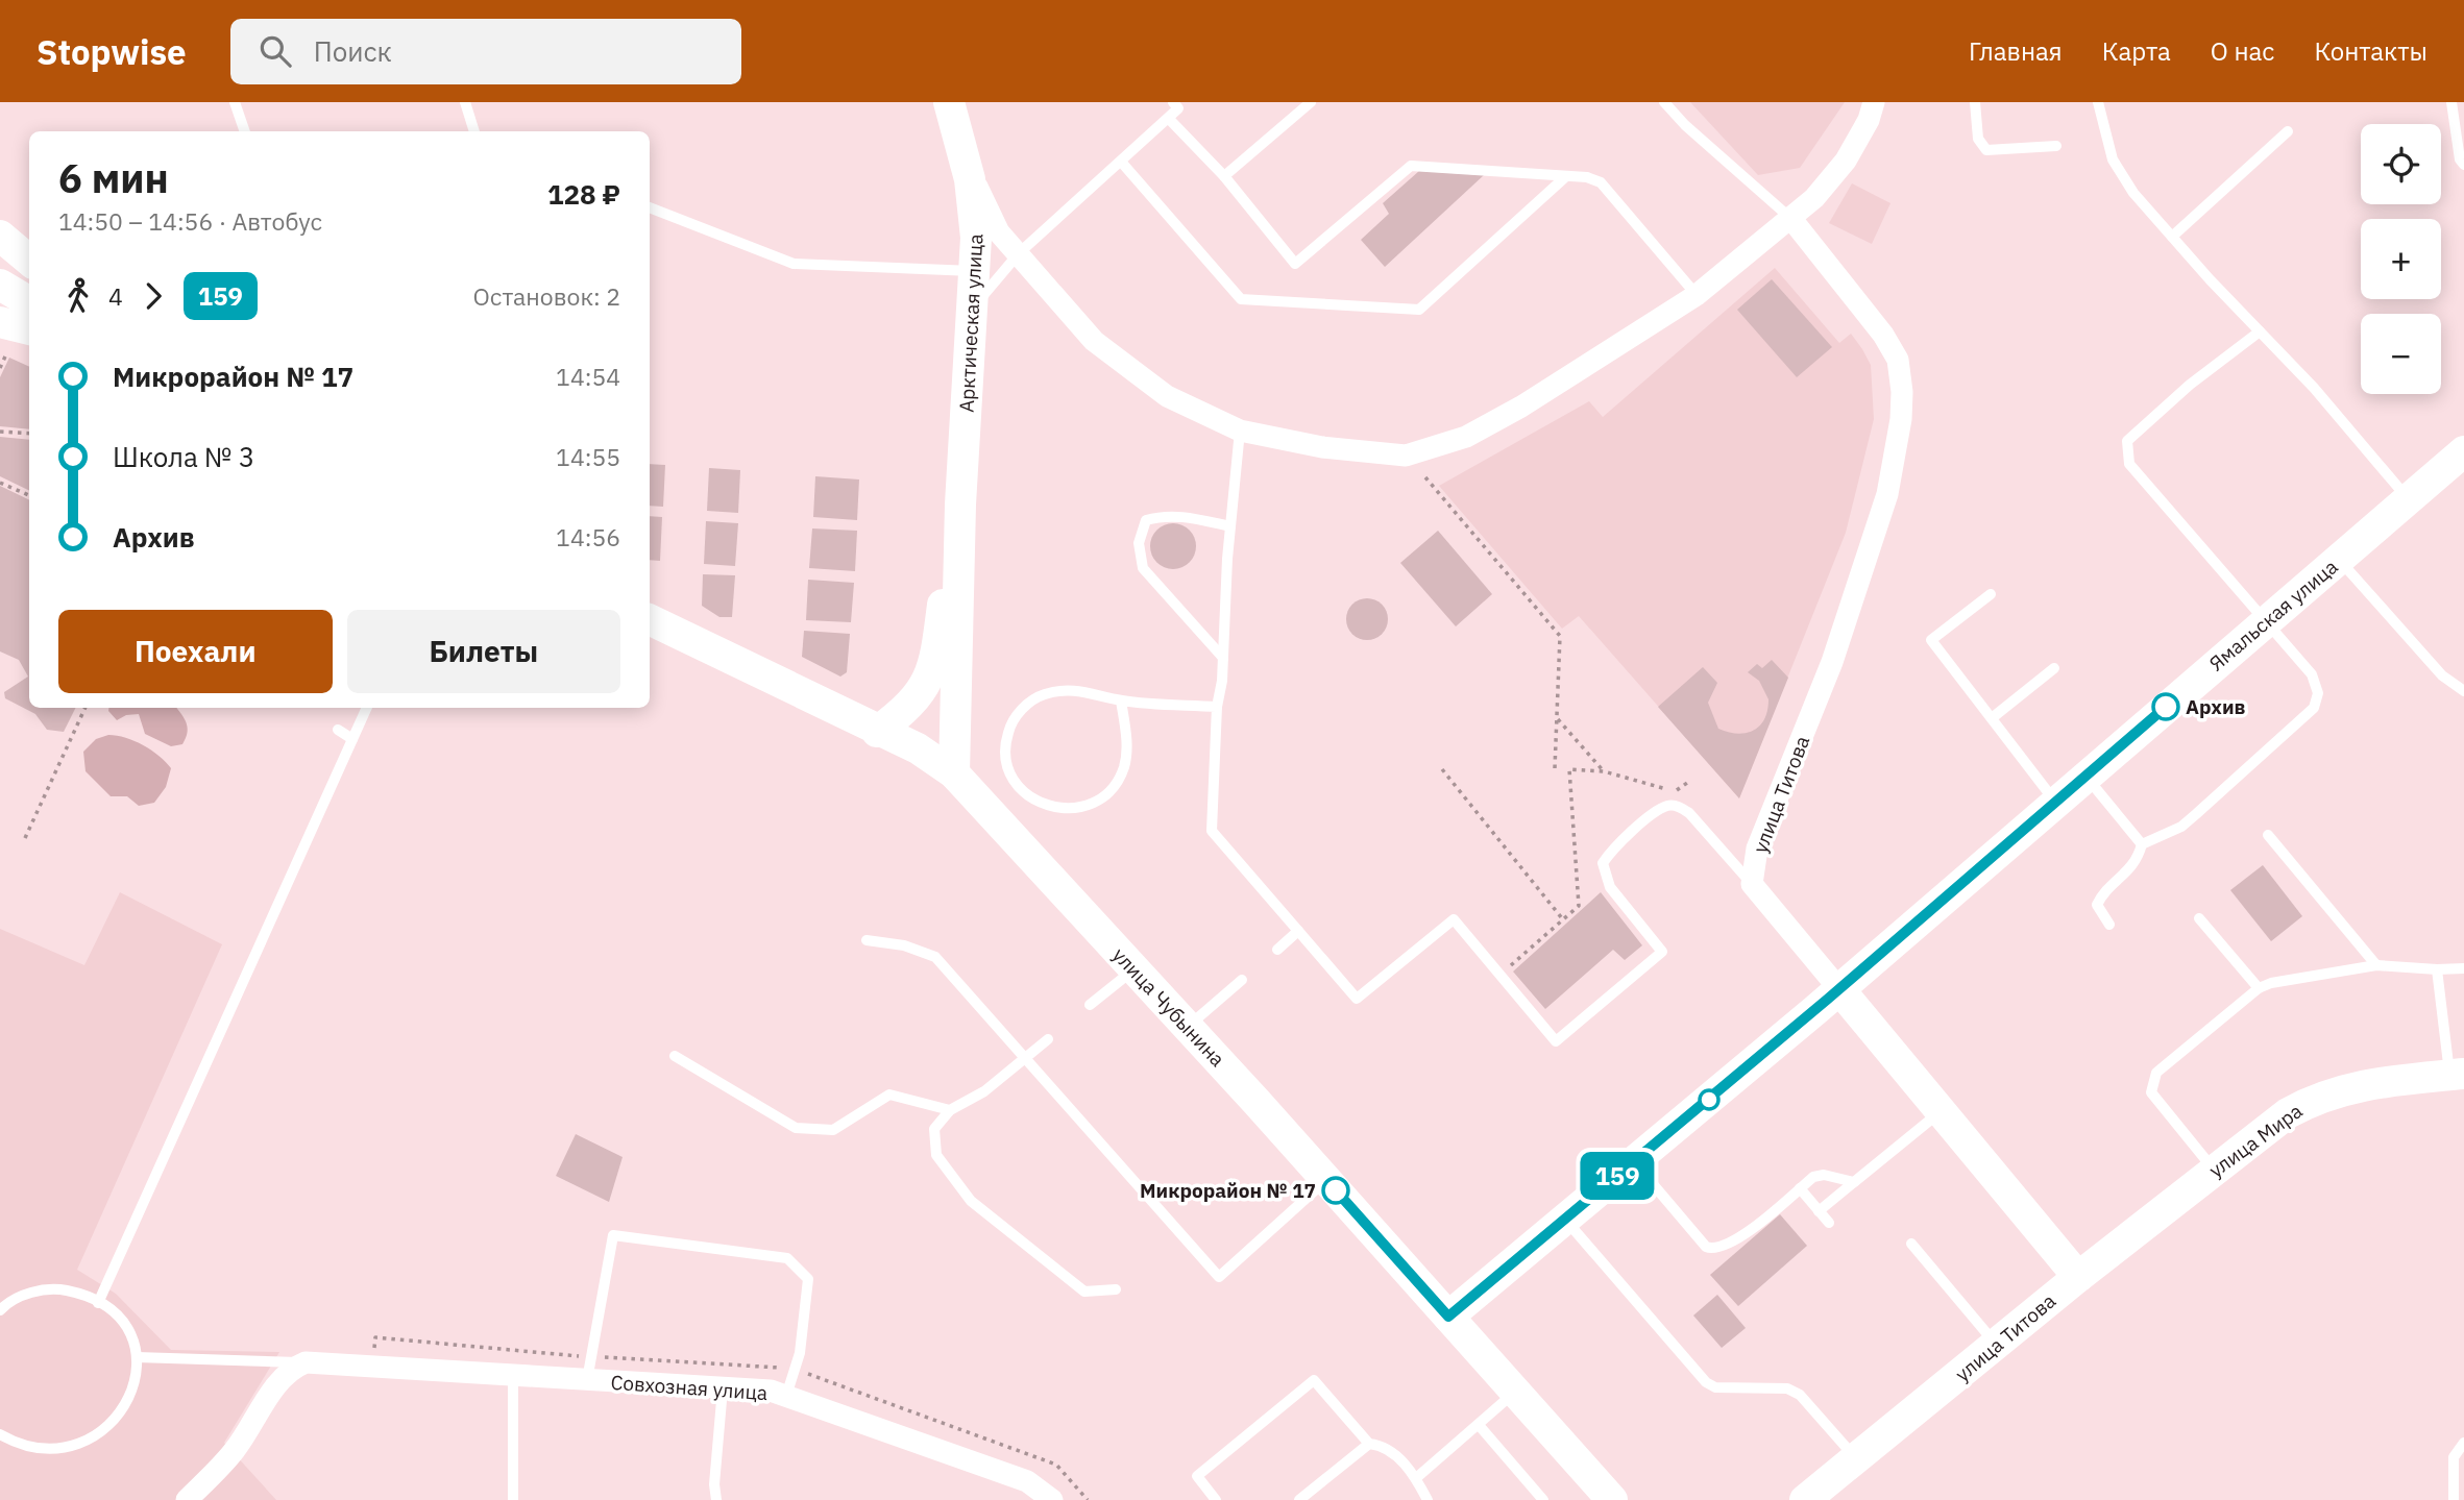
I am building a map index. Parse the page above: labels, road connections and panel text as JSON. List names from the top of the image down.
{
  "streets": {
    "street": [
      "Арктическая улица",
      "Ямальская улица",
      "улица Титова",
      "улица Чубынина",
      "улица Мира",
      "Совхозная улица"
    ]
  },
  "crossings": [
    ["Арктическая улица", "улица Чубынина"],
    ["Ямальская улица", "улица Чубынина"],
    ["улица Титова", "улица Мира"]
  ],
  "places": ["Архив", "Микрорайон № 17"],
  "lines": ["bus line 159"],
  "page": {
    "header": "Stopwise",
    "search": "Поиск",
    "nav": [
      "Главная",
      "Карта",
      "О нас",
      "Контакты"
    ],
    "on_map": "159",
    "map_buttons": ["+", "−"],
    "heading": ["6 мин", "14:50 – 14:56 · Автобус", "128 ₽"],
    "legs": ["4", "159", "Остановок: 2"],
    "list": [
      {
        "name": "Микрорайон № 17",
        "value": "14:54"
      },
      {
        "name": "Школа № 3",
        "value": "14:55"
      },
      {
        "name": "Архив",
        "value": "14:56"
      }
    ],
    "buttons": ["Поехали", "Билеты"]
  }
}
